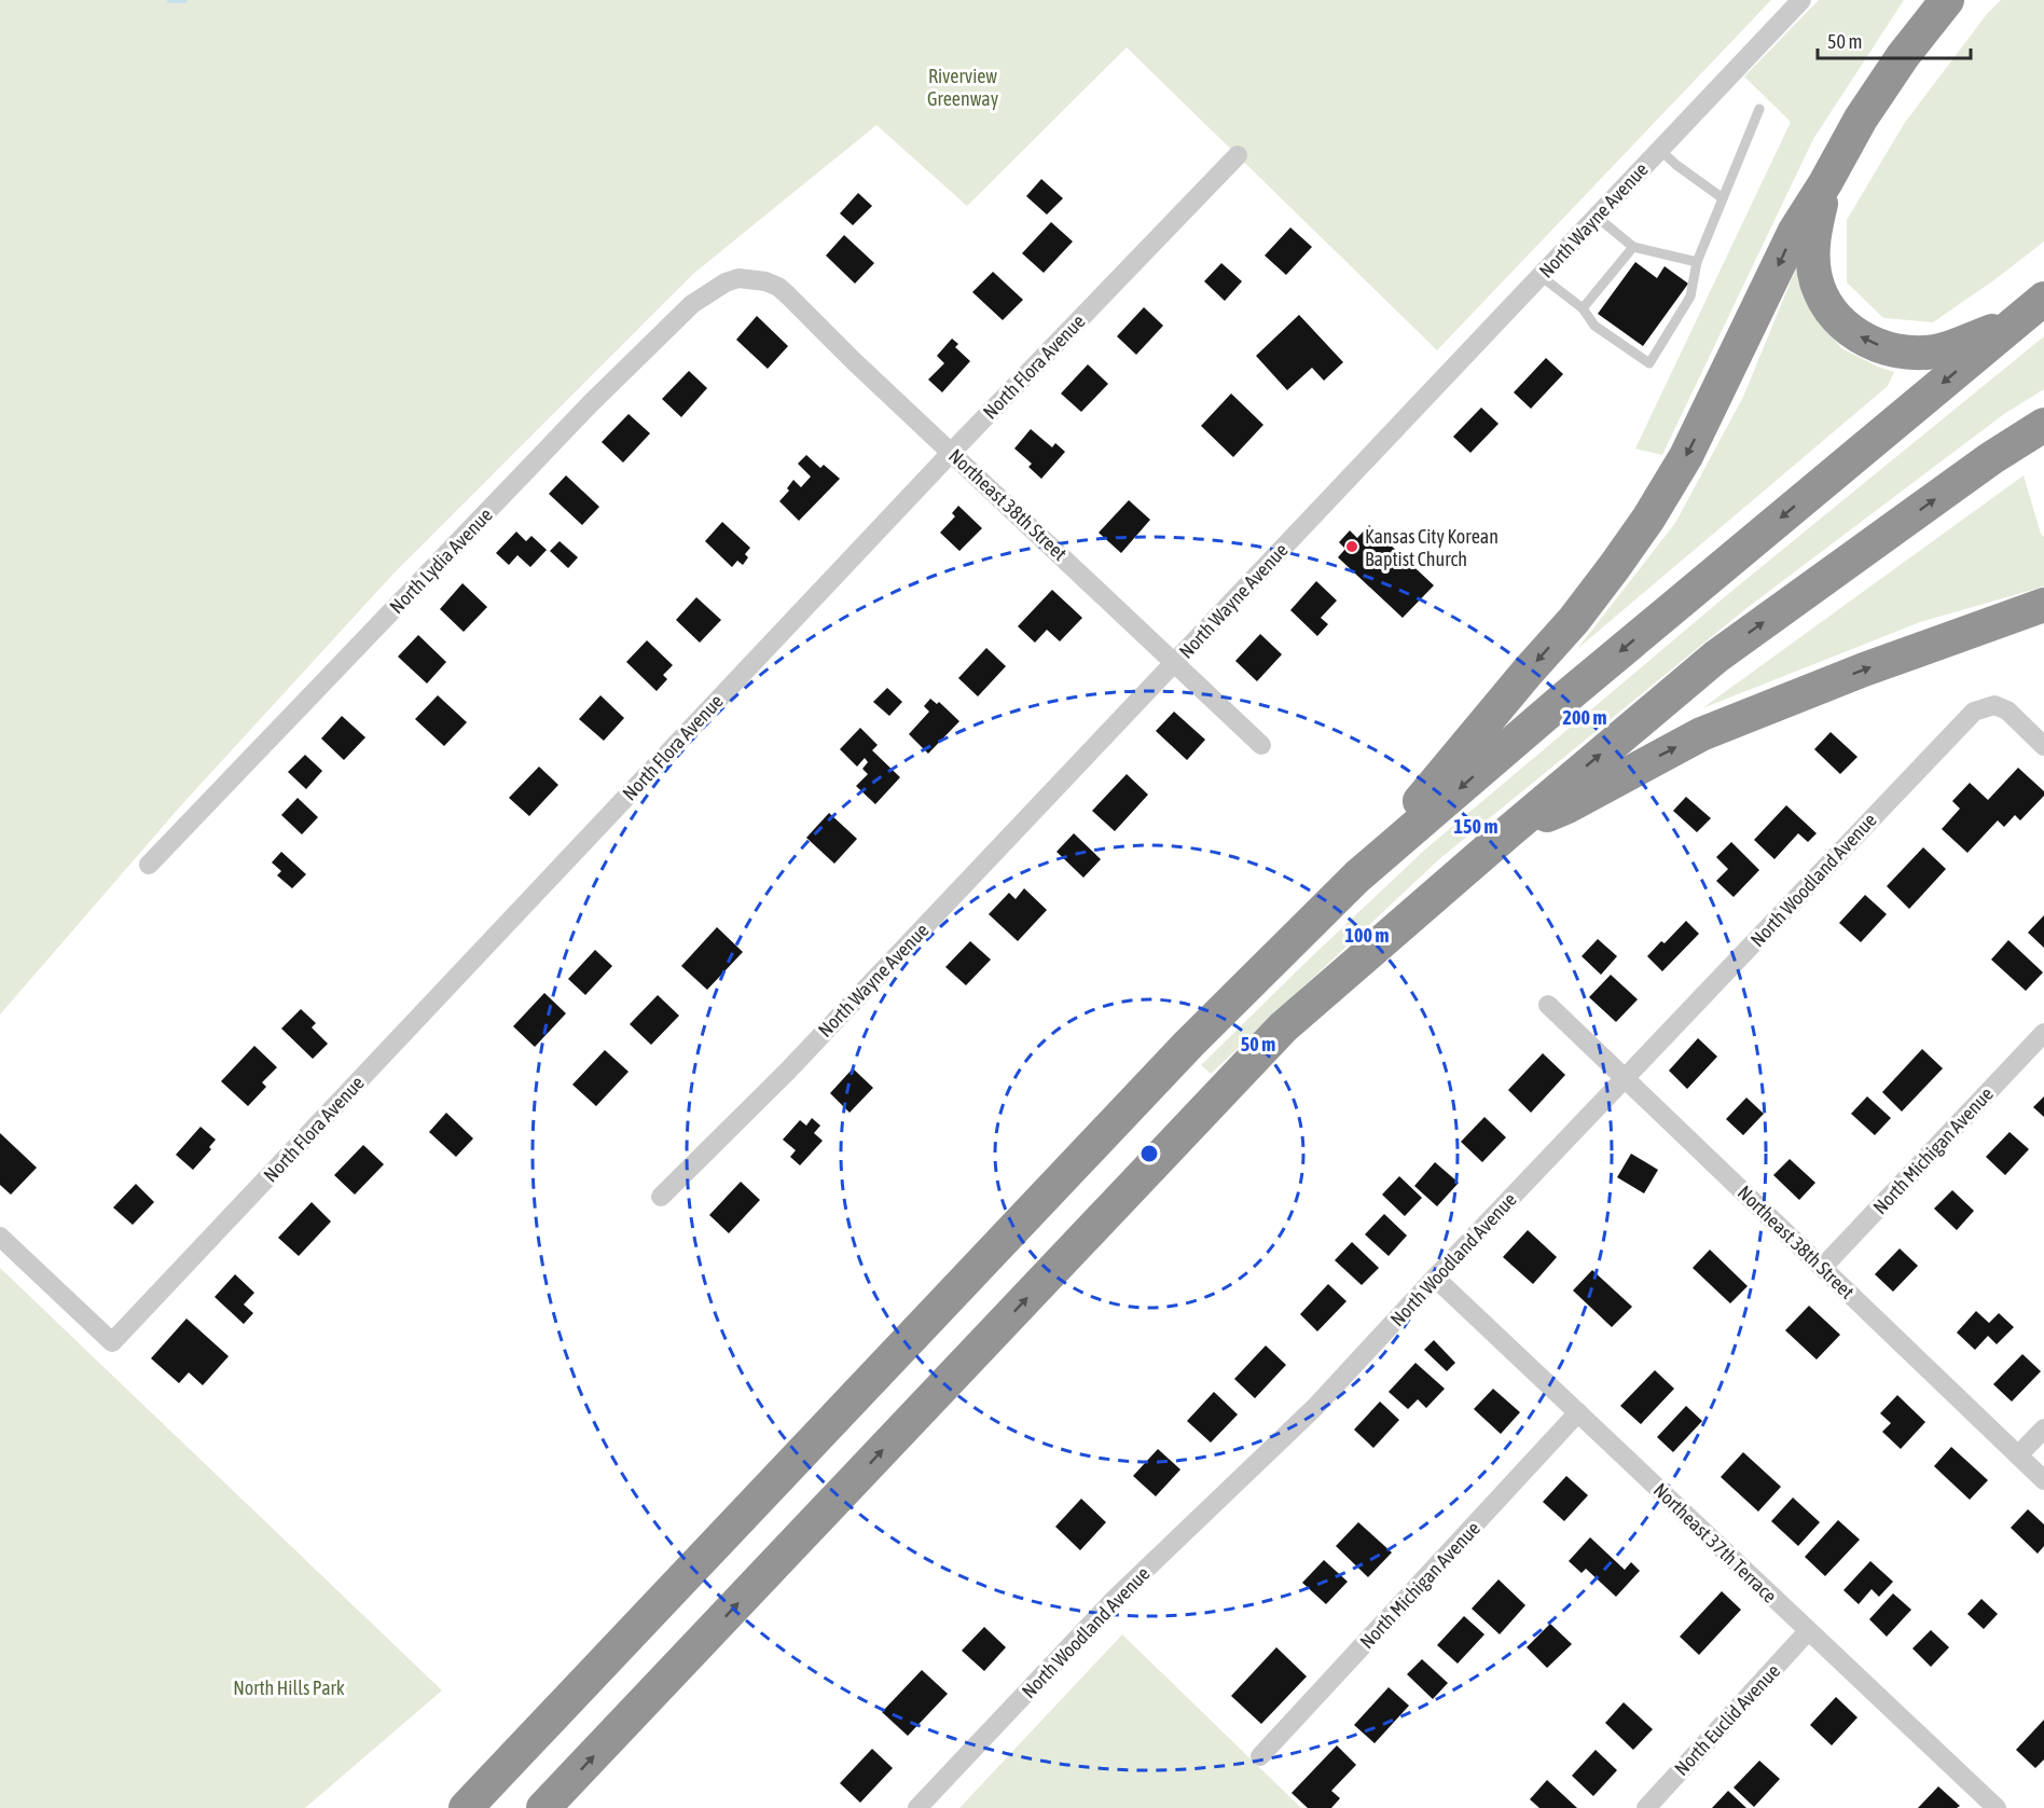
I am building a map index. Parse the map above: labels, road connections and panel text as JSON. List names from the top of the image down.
{
  "streets": {
    "street": [
      "North Wayne Avenue",
      "North Flora Avenue",
      "Northeast 38th Street",
      "North Lydia Avenue",
      "North Woodland Avenue",
      "North Michigan Avenue",
      "Northeast 37th Terrace",
      "North Euclid Avenue"
    ]
  },
  "crossings": [
    ["North Wayne Avenue", "Northeast 38th Street"],
    ["North Flora Avenue", "Northeast 38th Street"],
    ["Northeast 38th Street", "North Lydia Avenue"],
    ["Northeast 38th Street", "North Woodland Avenue"],
    ["Northeast 38th Street", "North Michigan Avenue"],
    ["North Woodland Avenue", "Northeast 37th Terrace"],
    ["North Michigan Avenue", "Northeast 37th Terrace"],
    ["Northeast 37th Terrace", "North Euclid Avenue"]
  ],
  "parks": ["Riverview Greenway", "North Hills Park"],
  "places": ["Kansas City Korean Baptist Church"],
  "scale_bar": "50 m",
  "rings": [
    "200 m",
    "150 m",
    "100 m",
    "50 m"
  ]
}
